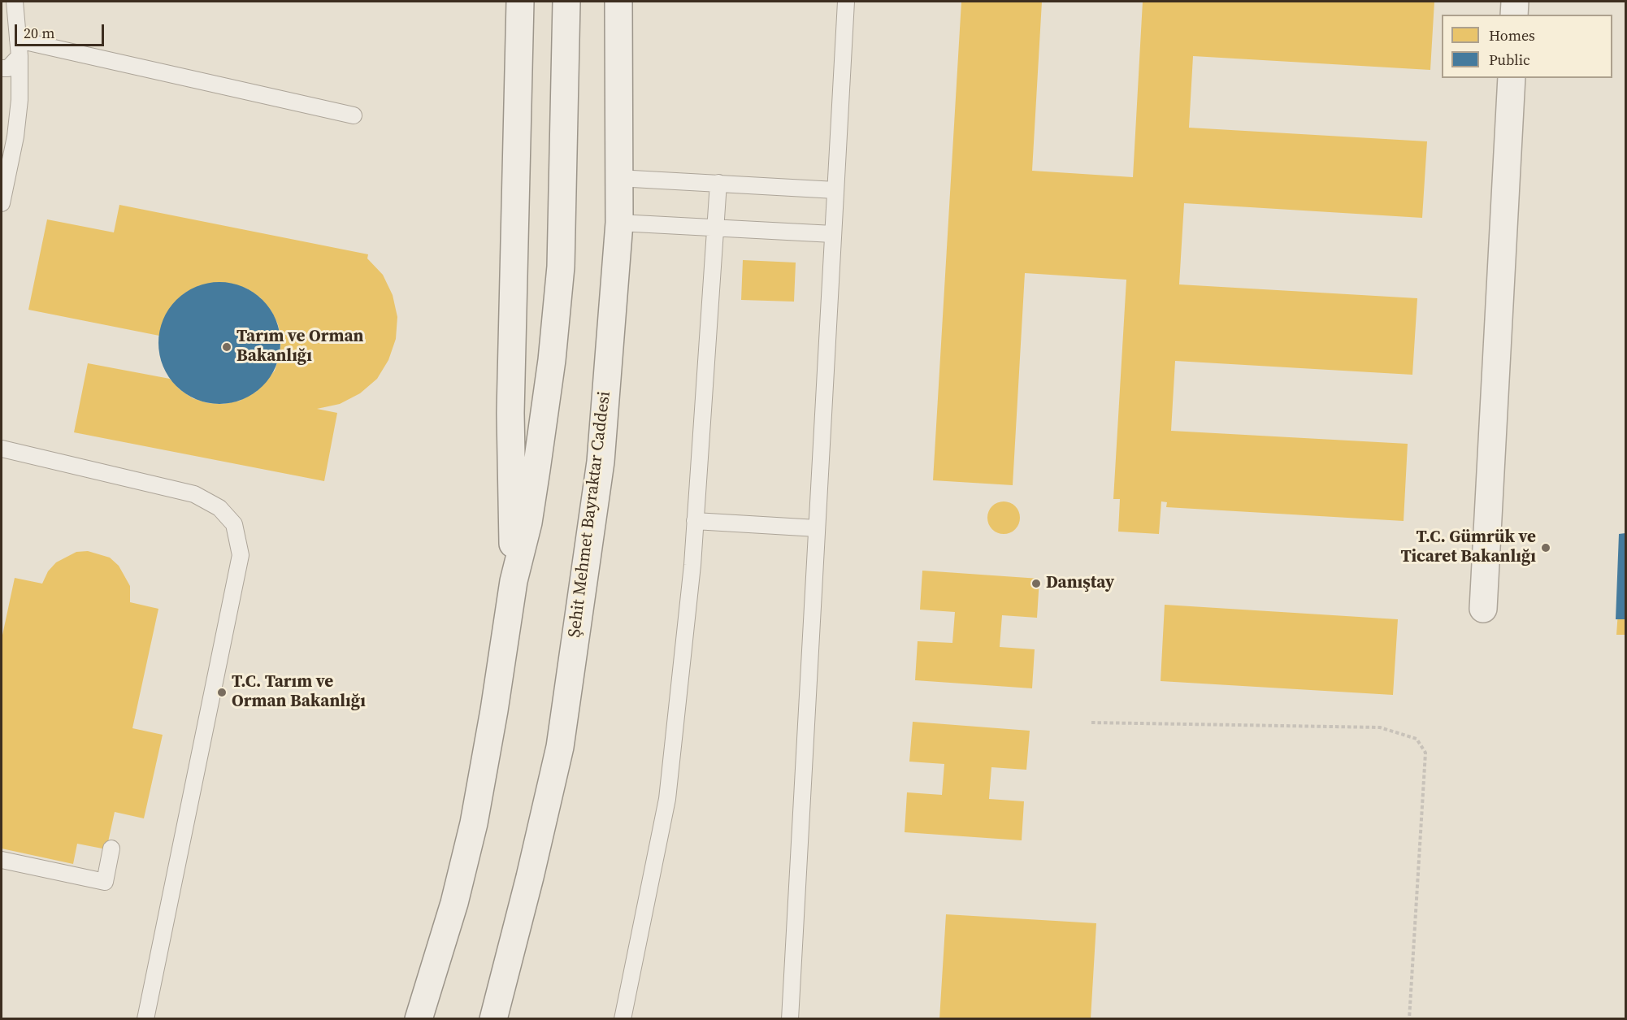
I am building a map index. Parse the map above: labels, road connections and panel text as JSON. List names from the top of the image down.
{
  "streets": {
    "main road": ["Şehit Mehmet Bayraktar Caddesi"]
  },
  "places": [
    "Tarım ve Orman Bakanlığı",
    "T.C. Gümrük ve Ticaret Bakanlığı",
    "Danıştay",
    "T.C. Tarım ve Orman Bakanlığı"
  ],
  "legend": ["Homes", "Public"],
  "scale_bar": "20 m"
}
